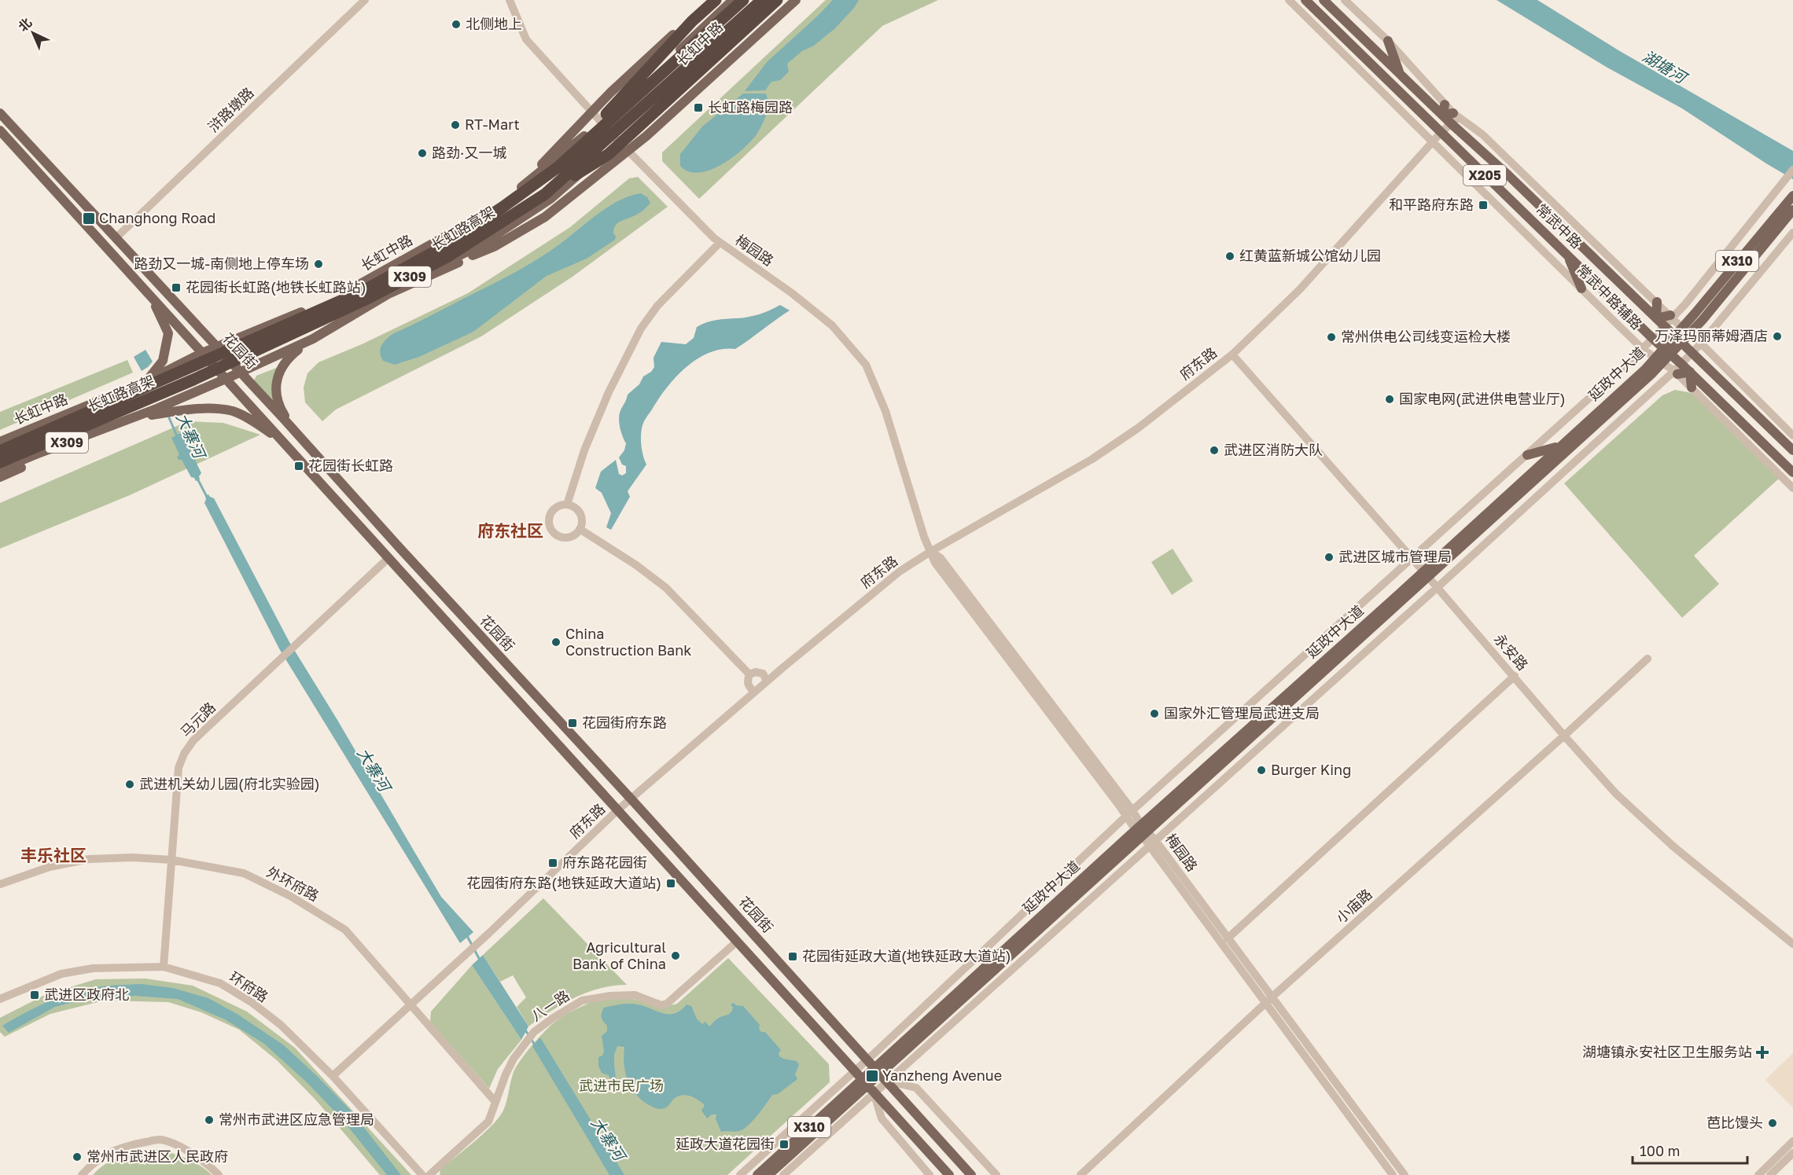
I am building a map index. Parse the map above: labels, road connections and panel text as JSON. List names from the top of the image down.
{
  "streets": {
    "highway": ["长虹路高架", "X309"],
    "main road": [
      "长虹中路",
      "X205",
      "常武中路",
      "X310",
      "花园街",
      "延政中大道"
    ],
    "street": [
      "浒路墩路",
      "梅园路",
      "常武中路辅路",
      "府东路",
      "永安路",
      "马元路",
      "外环府路",
      "小庙路",
      "环府路",
      "八一路"
    ]
  },
  "crossings": [
    ["长虹中路", "梅园路"],
    ["长虹中路", "花园街"],
    ["浒路墩路", "花园街"],
    ["常武中路", "常武中路辅路"],
    ["常武中路", "府东路"],
    ["常武中路", "延政中大道"],
    ["梅园路", "府东路"],
    ["梅园路", "延政中大道"],
    ["梅园路", "小庙路"],
    ["X310", "花园街"],
    ["X310", "延政中大道"],
    ["常武中路辅路", "府东路"],
    ["常武中路辅路", "延政中大道"],
    ["花园街", "府东路"],
    ["花园街", "延政中大道"],
    ["花园街", "马元路"],
    ["花园街", "八一路"],
    ["府东路", "永安路"],
    ["府东路", "外环府路"],
    ["府东路", "环府路"],
    ["延政中大道", "永安路"],
    ["永安路", "小庙路"],
    ["马元路", "外环府路"],
    ["马元路", "环府路"],
    ["外环府路", "八一路"]
  ],
  "districts": ["府东社区", "丰乐社区"],
  "water": ["湖塘河", "大寨河"],
  "parks": ["武进市民广场"],
  "places": {
    "other": [
      "北侧地上",
      "RT-Mart",
      "路劲·又一城",
      "红黄蓝新城公馆幼儿园",
      "路劲又一城-南侧地上停车场",
      "万泽玛丽蒂姆酒店",
      "常州供电公司线变运检大楼",
      "国家电网(武进供电营业厅)",
      "武进区消防大队",
      "武进区城市管理局",
      "China Construction Bank",
      "国家外汇管理局武进支局",
      "Burger King",
      "武进机关幼儿园(府北实验园)",
      "Agricultural Bank of China",
      "常州市武进区应急管理局",
      "芭比馒头",
      "常州市武进区人民政府"
    ],
    "transit": [
      "长虹路梅园路",
      "和平路府东路",
      "Changhong Road",
      "花园街长虹路(地铁长虹路站)",
      "花园街长虹路",
      "花园街府东路",
      "府东路花园街",
      "花园街府东路(地铁延政大道站)",
      "花园街延政大道(地铁延政大道站)",
      "武进区政府北",
      "Yanzheng Avenue",
      "延政大道花园街"
    ],
    "health": ["湖塘镇永安社区卫生服务站"]
  },
  "scale_bar": "100 m",
  "north": "top left"
}
